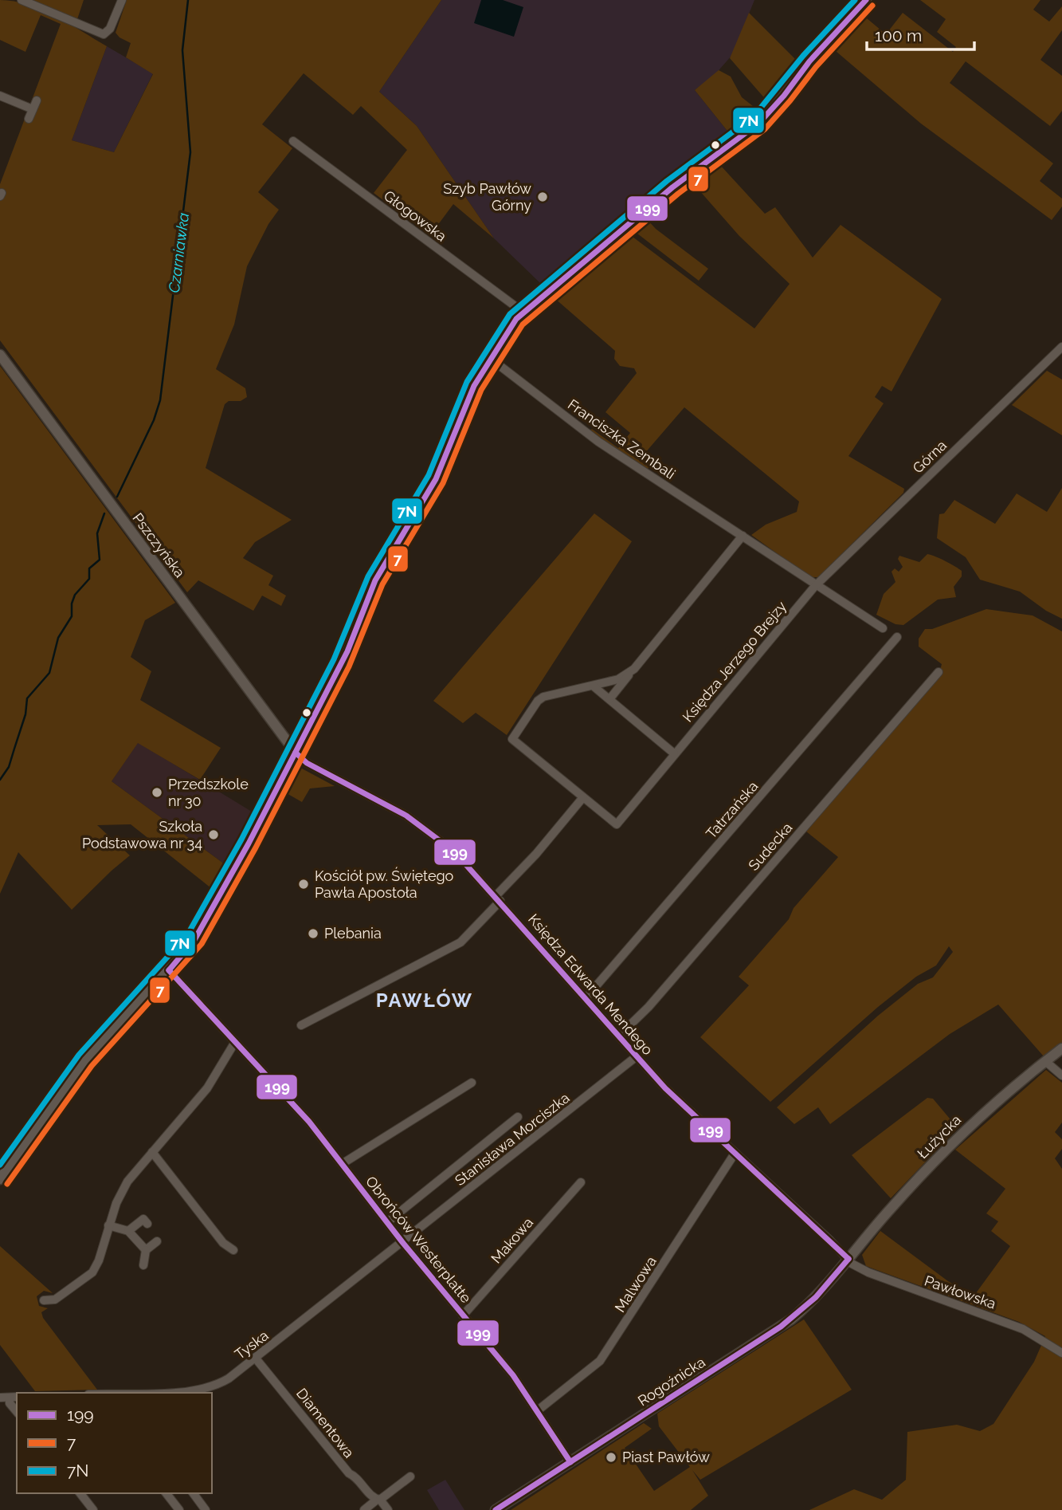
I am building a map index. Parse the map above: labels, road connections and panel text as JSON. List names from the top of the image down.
{
  "streets": {
    "street": [
      "Głogowska",
      "Franciszka Zembali",
      "Górna",
      "Pszczyńska",
      "Księdza Jerzego Brejzy",
      "Tatrzańska",
      "Sudecka",
      "Księdza Edwarda Mendego",
      "Łużycka",
      "Stanisława Morciszka",
      "Obrońców Westerplatte",
      "Makowa",
      "Malwowa",
      "Pawłowska",
      "Tyska",
      "Rogoźnicka",
      "Diamentowa"
    ]
  },
  "crossings": [
    ["Franciszka Zembali", "Górna"],
    ["Franciszka Zembali", "Księdza Jerzego Brejzy"],
    ["Górna", "Księdza Jerzego Brejzy"],
    ["Pszczyńska", "Księdza Edwarda Mendego"],
    ["Tatrzańska", "Księdza Edwarda Mendego"],
    ["Sudecka", "Księdza Edwarda Mendego"],
    ["Księdza Edwarda Mendego", "Łużycka"],
    ["Księdza Edwarda Mendego", "Stanisława Morciszka"],
    ["Księdza Edwarda Mendego", "Malwowa"],
    ["Księdza Edwarda Mendego", "Pawłowska"],
    ["Księdza Edwarda Mendego", "Rogoźnicka"],
    ["Łużycka", "Pawłowska"],
    ["Łużycka", "Rogoźnicka"],
    ["Stanisława Morciszka", "Obrońców Westerplatte"],
    ["Stanisława Morciszka", "Tyska"],
    ["Obrońców Westerplatte", "Makowa"],
    ["Obrońców Westerplatte", "Malwowa"],
    ["Obrońców Westerplatte", "Tyska"],
    ["Obrońców Westerplatte", "Rogoźnicka"],
    ["Pawłowska", "Rogoźnicka"],
    ["Tyska", "Diamentowa"]
  ],
  "districts": ["PAWŁÓW"],
  "water": ["Czarniawka"],
  "places": [
    "Szyb Pawłów Górny",
    "Przedszkole nr 30",
    "Szkoła Podstawowa nr 34",
    "Kościół pw. Świętego Pawła Apostoła",
    "Plebania",
    "Piast Pawłów"
  ],
  "lines": ["transit line 199", "transit line 7N", "transit line 7"],
  "legend": ["199", "7", "7N"],
  "scale_bar": "100 m"
}
